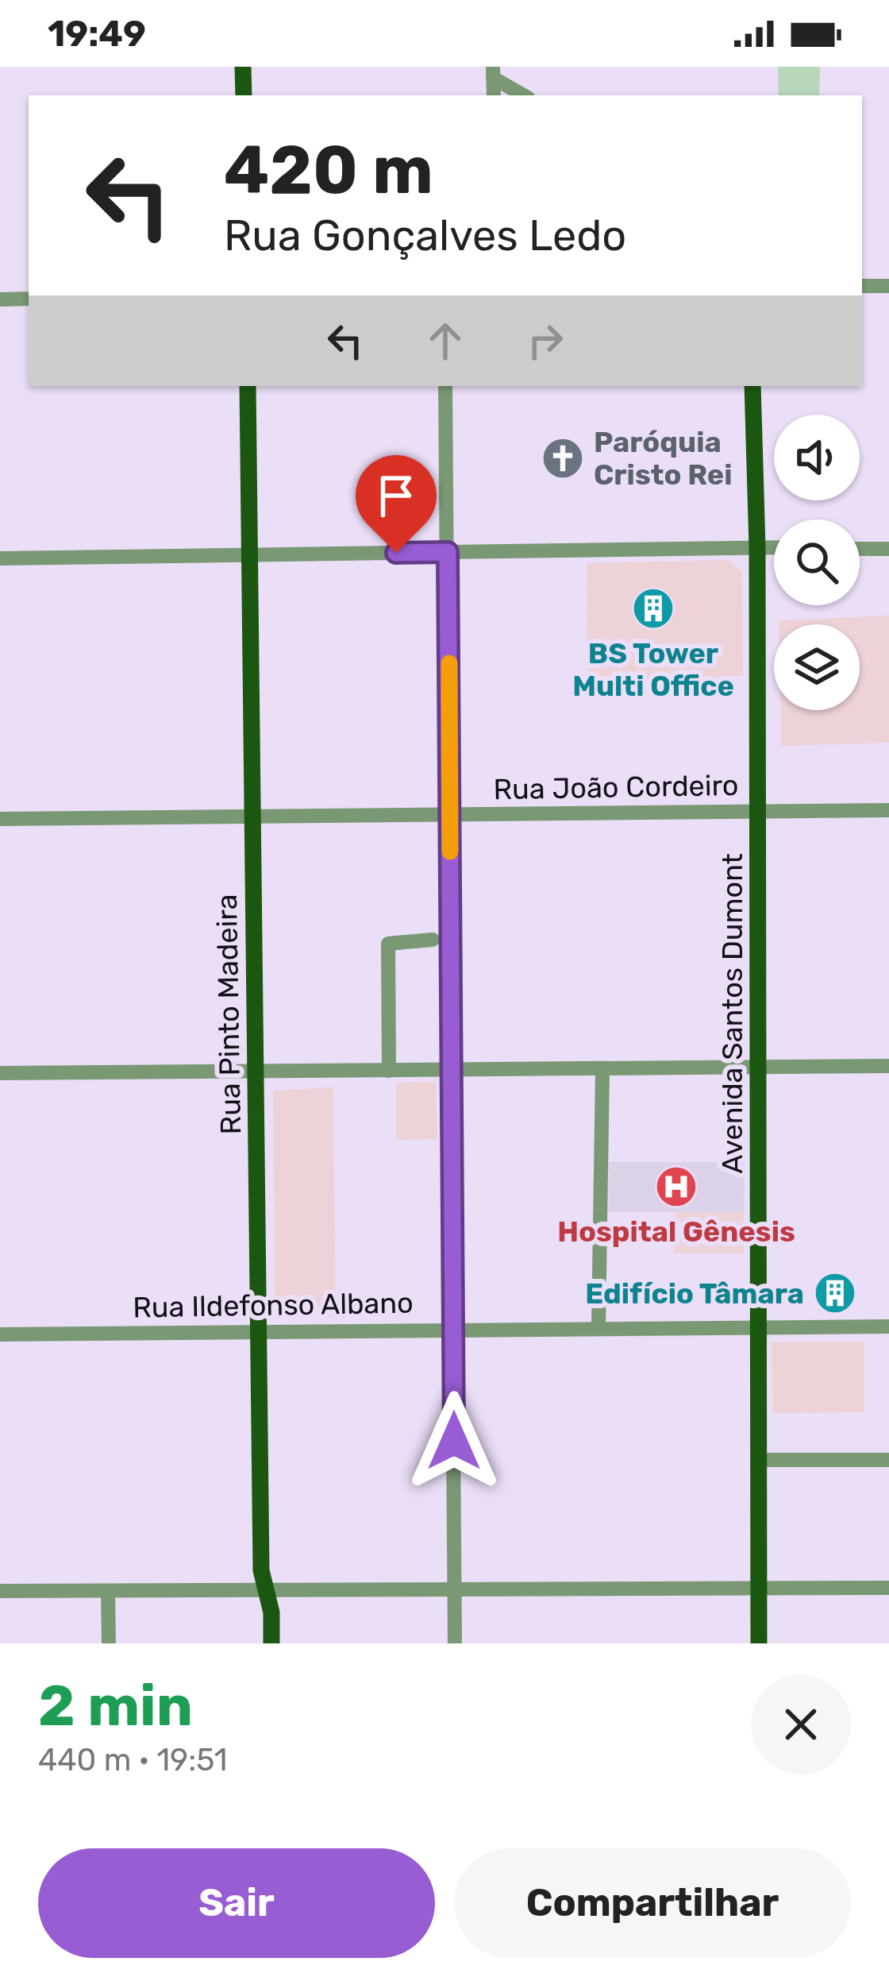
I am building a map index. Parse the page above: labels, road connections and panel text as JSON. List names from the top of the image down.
{
  "streets": {
    "main road": ["Avenida Santos Dumont", "Rua Pinto Madeira"],
    "street": ["Rua João Cordeiro", "Rua Ildefonso Albano"]
  },
  "crossings": [
    ["Rua João Cordeiro", "Avenida Santos Dumont"],
    ["Rua João Cordeiro", "Rua Pinto Madeira"],
    ["Avenida Santos Dumont", "Rua Ildefonso Albano"],
    ["Rua Pinto Madeira", "Rua Ildefonso Albano"]
  ],
  "places": {
    "church": ["Paróquia Cristo Rei"],
    "building": ["BS Tower Multi Office", "Edifício Tâmara"],
    "hospital": ["Hospital Gênesis"]
  },
  "page": {
    "status": "19:49",
    "turn": ["420 m", "Rua Gonçalves Ledo"],
    "heading": ["2 min", "440 m · 19:51"],
    "buttons": ["Sair", "Compartilhar"]
  }
}
